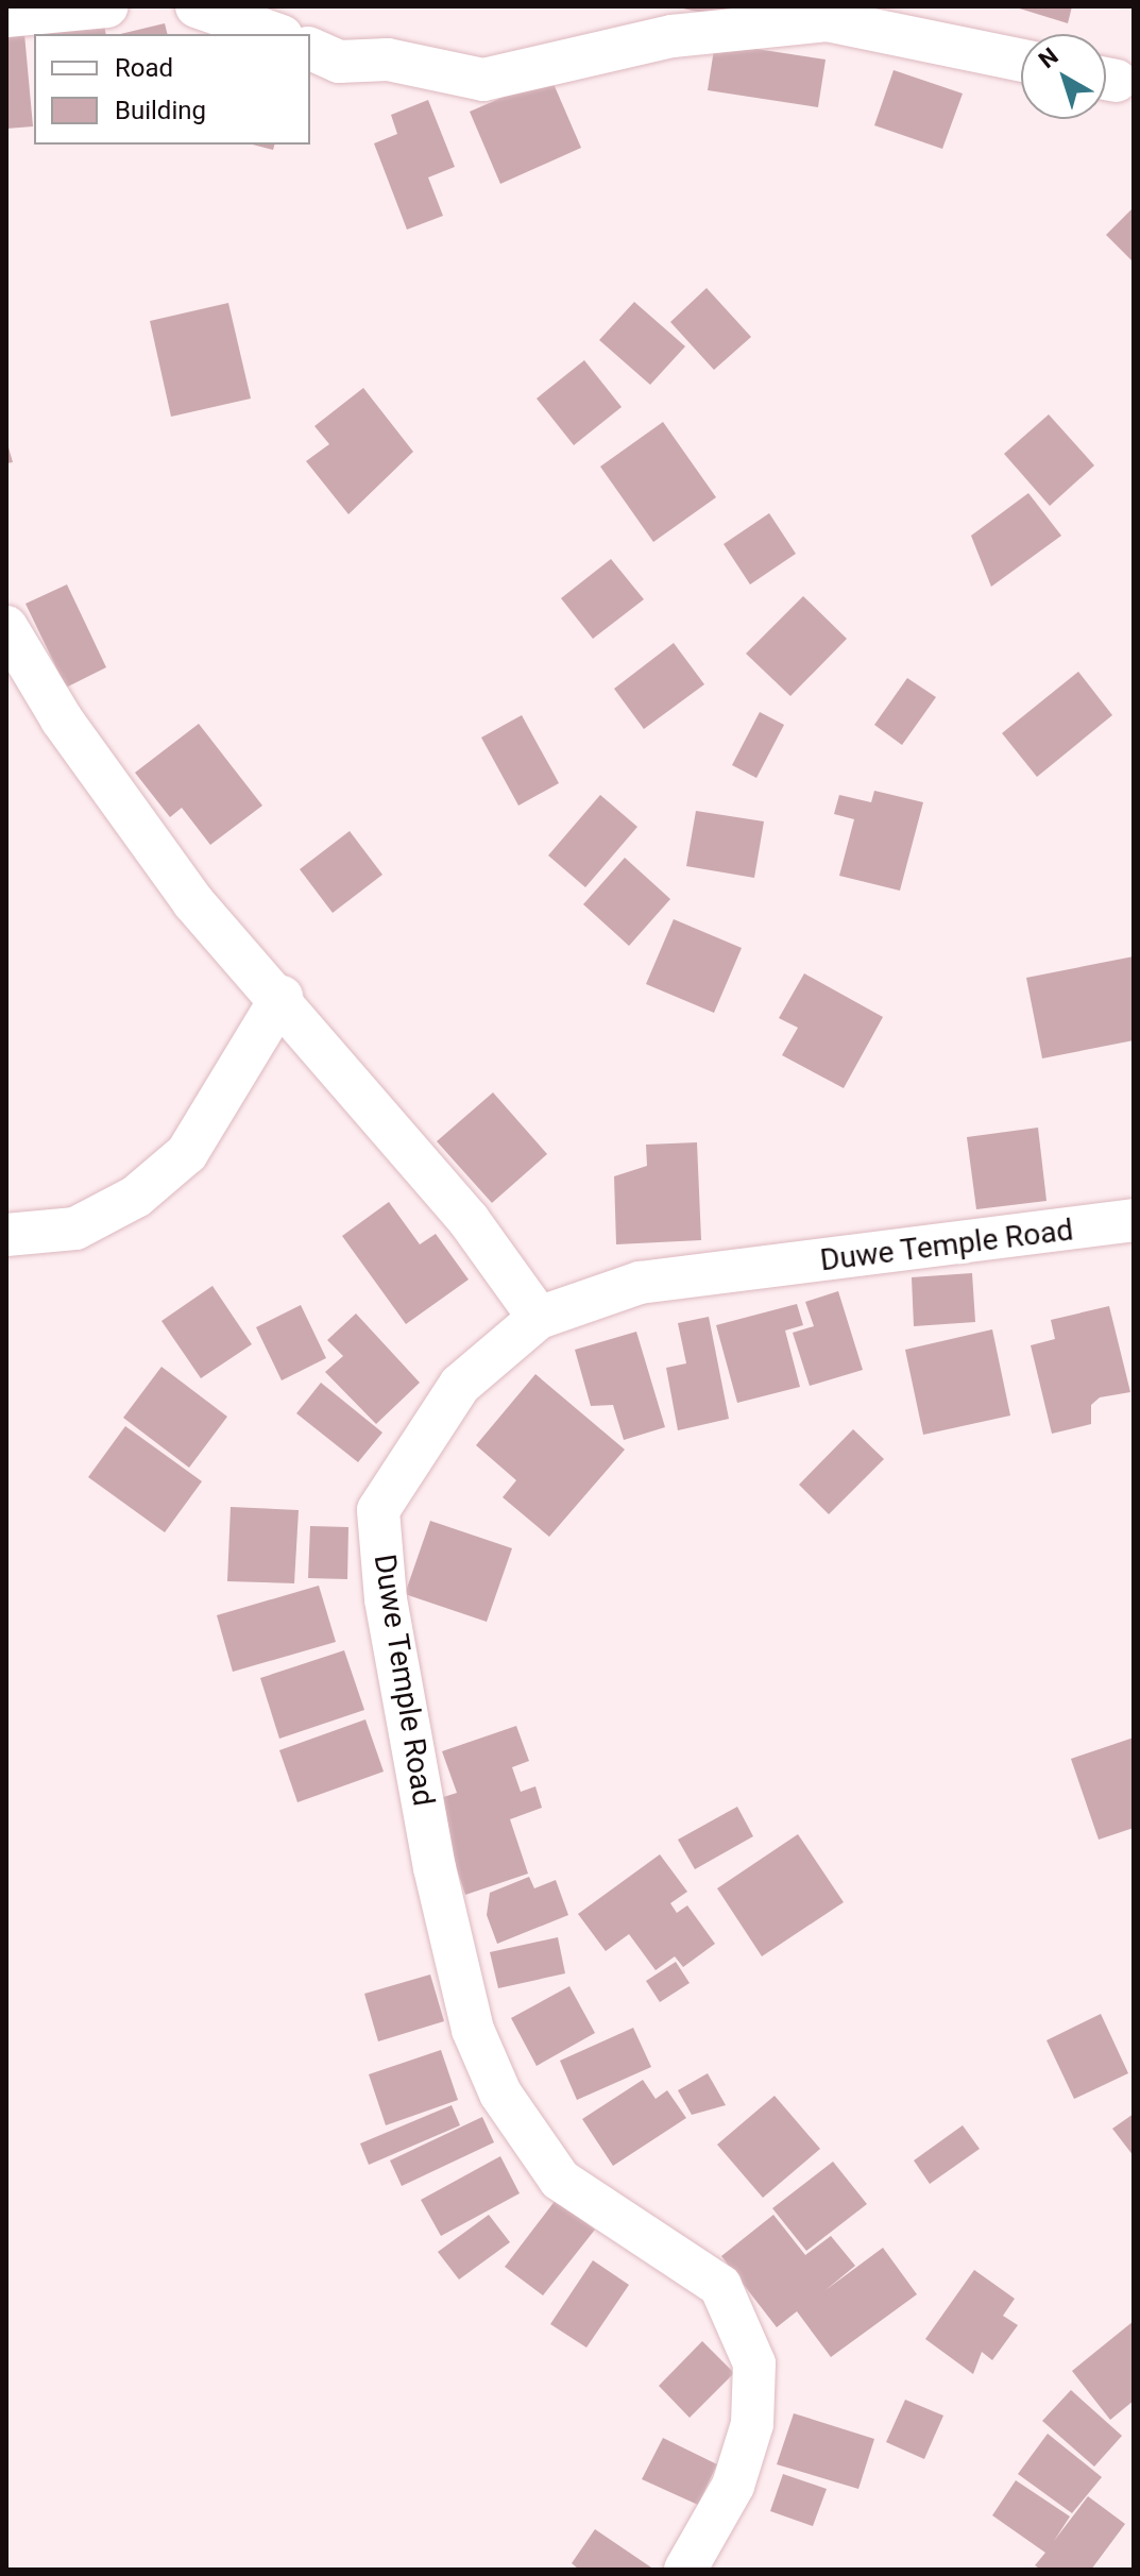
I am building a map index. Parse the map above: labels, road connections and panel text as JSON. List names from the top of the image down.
{
  "streets": {
    "street": ["Duwe Temple Road"]
  },
  "legend": ["Road", "Building"],
  "north": "top left"
}
